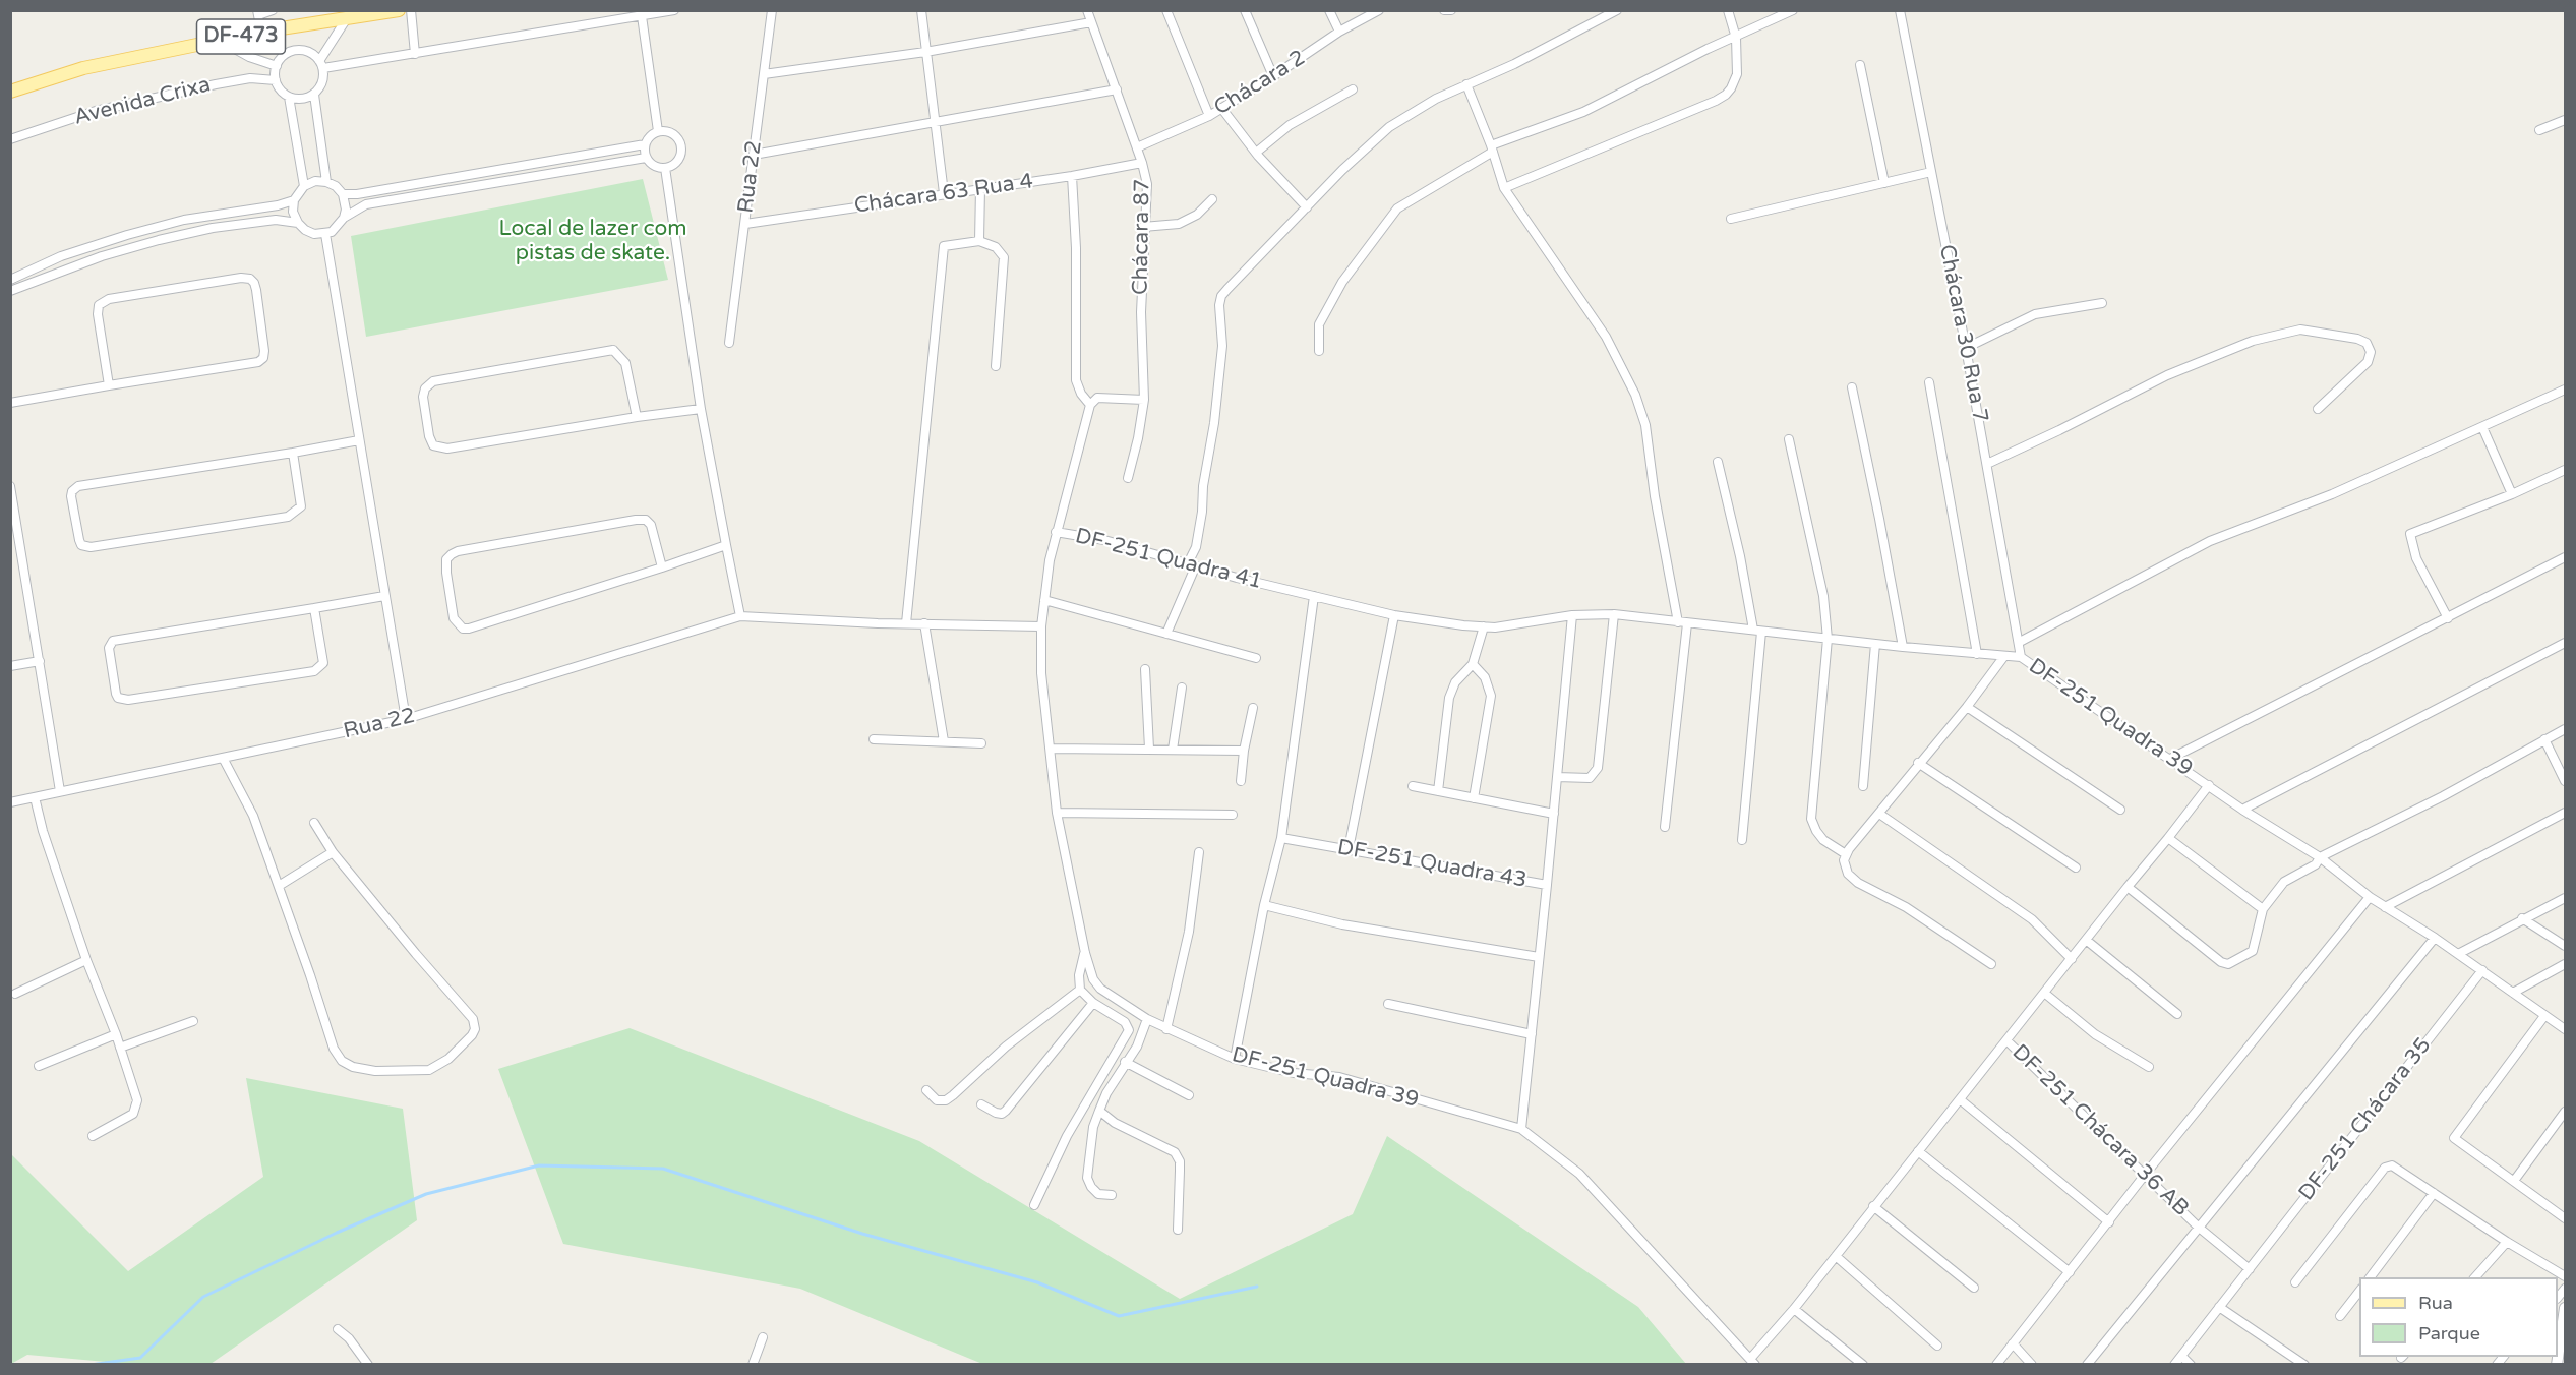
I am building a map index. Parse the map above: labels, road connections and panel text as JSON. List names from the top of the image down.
{
  "streets": {
    "main road": ["DF-473"],
    "street": [
      "Chácara 2",
      "Avenida Crixa",
      "Rua 22",
      "Chácara 63 Rua 4",
      "Chácara 87",
      "Chácara 30 Rua 7",
      "DF-251 Quadra 41",
      "DF-251 Quadra 39",
      "DF-251 Quadra 43",
      "DF-251 Chácara 35",
      "DF-251 Chácara 36 AB"
    ]
  },
  "crossings": [
    ["Chácara 2", "Chácara 87"],
    ["Rua 22", "Chácara 63 Rua 4"],
    ["Rua 22", "DF-251 Quadra 41"],
    ["Chácara 63 Rua 4", "Chácara 87"],
    ["Chácara 30 Rua 7", "DF-251 Quadra 39"],
    ["DF-251 Quadra 41", "DF-251 Quadra 39"],
    ["DF-251 Quadra 39", "DF-251 Quadra 43"],
    ["DF-251 Quadra 39", "DF-251 Chácara 35"]
  ],
  "parks": ["Local de lazer com pistas de skate."],
  "legend": ["Rua", "Parque"]
}
